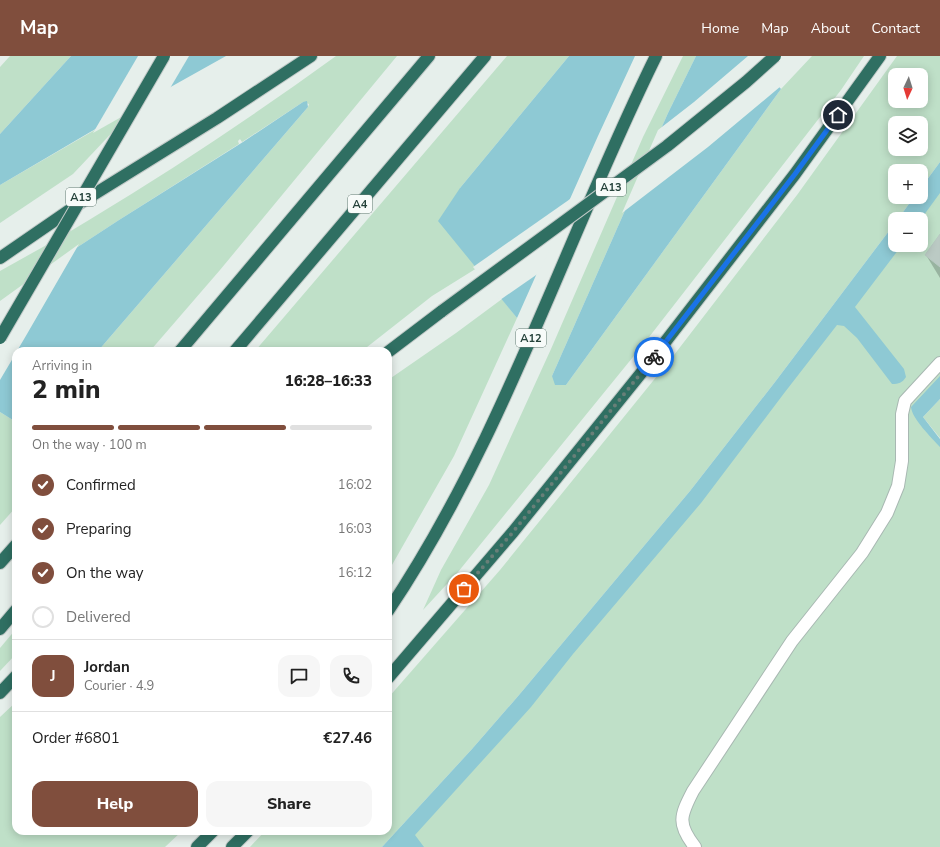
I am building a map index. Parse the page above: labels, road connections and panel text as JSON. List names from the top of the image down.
{
  "streets": {
    "highway": ["A13", "A4", "A12"]
  },
  "north": "bottom",
  "page": {
    "header": "Map",
    "nav": [
      "Home",
      "Map",
      "About",
      "Contact"
    ],
    "map_buttons": ["+", "−"],
    "heading": ["2 min", "Arriving in", "16:28–16:33"],
    "panel": [
      "Jordan",
      "Courier · 4.9",
      "Order #6801",
      "€27.46"
    ],
    "bar": "On the way · 100 m",
    "list": [
      ["Confirmed", "16:02"],
      ["Preparing", "16:03"],
      ["On the way", "16:12"],
      "Delivered"
    ],
    "round": "J",
    "buttons": ["Help", "Share"]
  }
}
